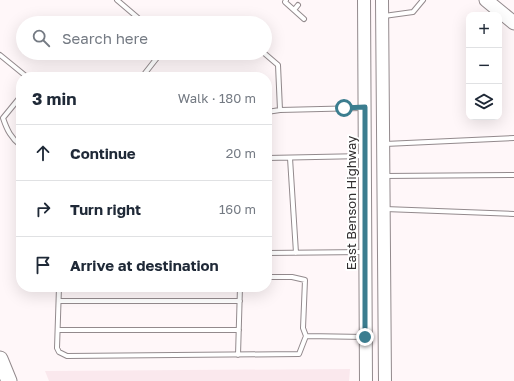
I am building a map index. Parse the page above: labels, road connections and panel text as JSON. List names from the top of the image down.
{
  "streets": {
    "main road": ["East Benson Highway"]
  },
  "page": {
    "map_buttons": ["+", "−"],
    "search": "Search here",
    "heading": ["3 min", "Walk · 180 m"],
    "list": [
      ["Continue", "20 m"],
      ["Turn right", "160 m"],
      "Arrive at destination"
    ]
  }
}
